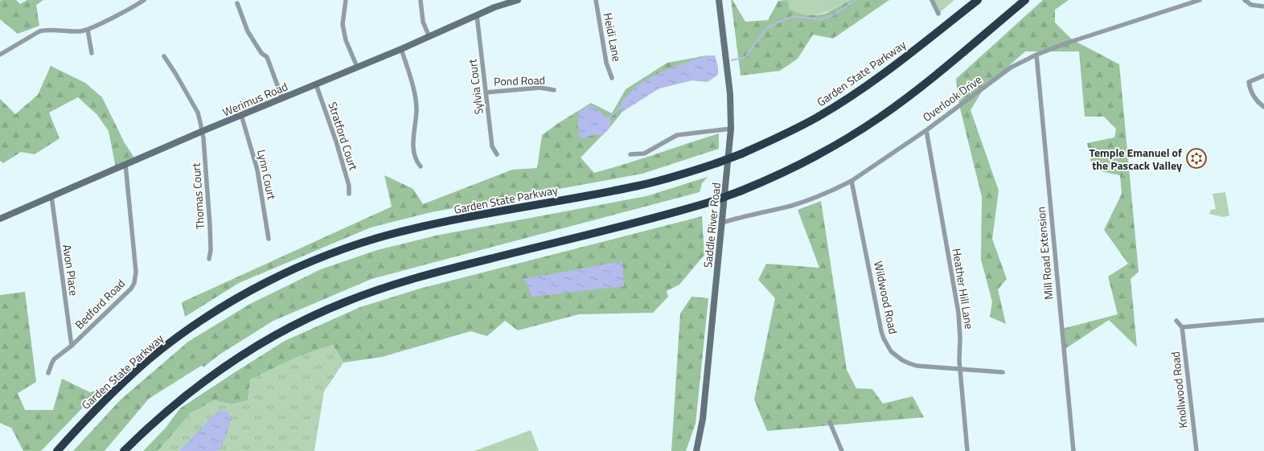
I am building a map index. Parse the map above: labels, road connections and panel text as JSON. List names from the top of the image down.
{
  "streets": {
    "highway": ["Garden State Parkway"],
    "main road": ["Werimus Road", "Saddle River Road"],
    "street": [
      "Heidi Lane",
      "Pond Road",
      "Sylvia Court",
      "Overlook Drive",
      "Stratford Court",
      "Lynn Court",
      "Thomas Court",
      "Mill Road Extension",
      "Avon Place",
      "Heather Hill Lane",
      "Wildwood Road",
      "Bedford Road",
      "Knollwood Road"
    ]
  },
  "crossings": [
    ["Pond Road", "Sylvia Court"],
    ["Sylvia Court", "Werimus Road"],
    ["Overlook Drive", "Saddle River Road"],
    ["Overlook Drive", "Mill Road Extension"],
    ["Overlook Drive", "Heather Hill Lane"],
    ["Overlook Drive", "Wildwood Road"],
    ["Werimus Road", "Stratford Court"],
    ["Werimus Road", "Lynn Court"],
    ["Werimus Road", "Thomas Court"],
    ["Werimus Road", "Avon Place"],
    ["Werimus Road", "Bedford Road"],
    ["Avon Place", "Bedford Road"],
    ["Heather Hill Lane", "Wildwood Road"]
  ],
  "places": {
    "synagogue": ["Temple Emanuel of the Pascack Valley"]
  }
}
